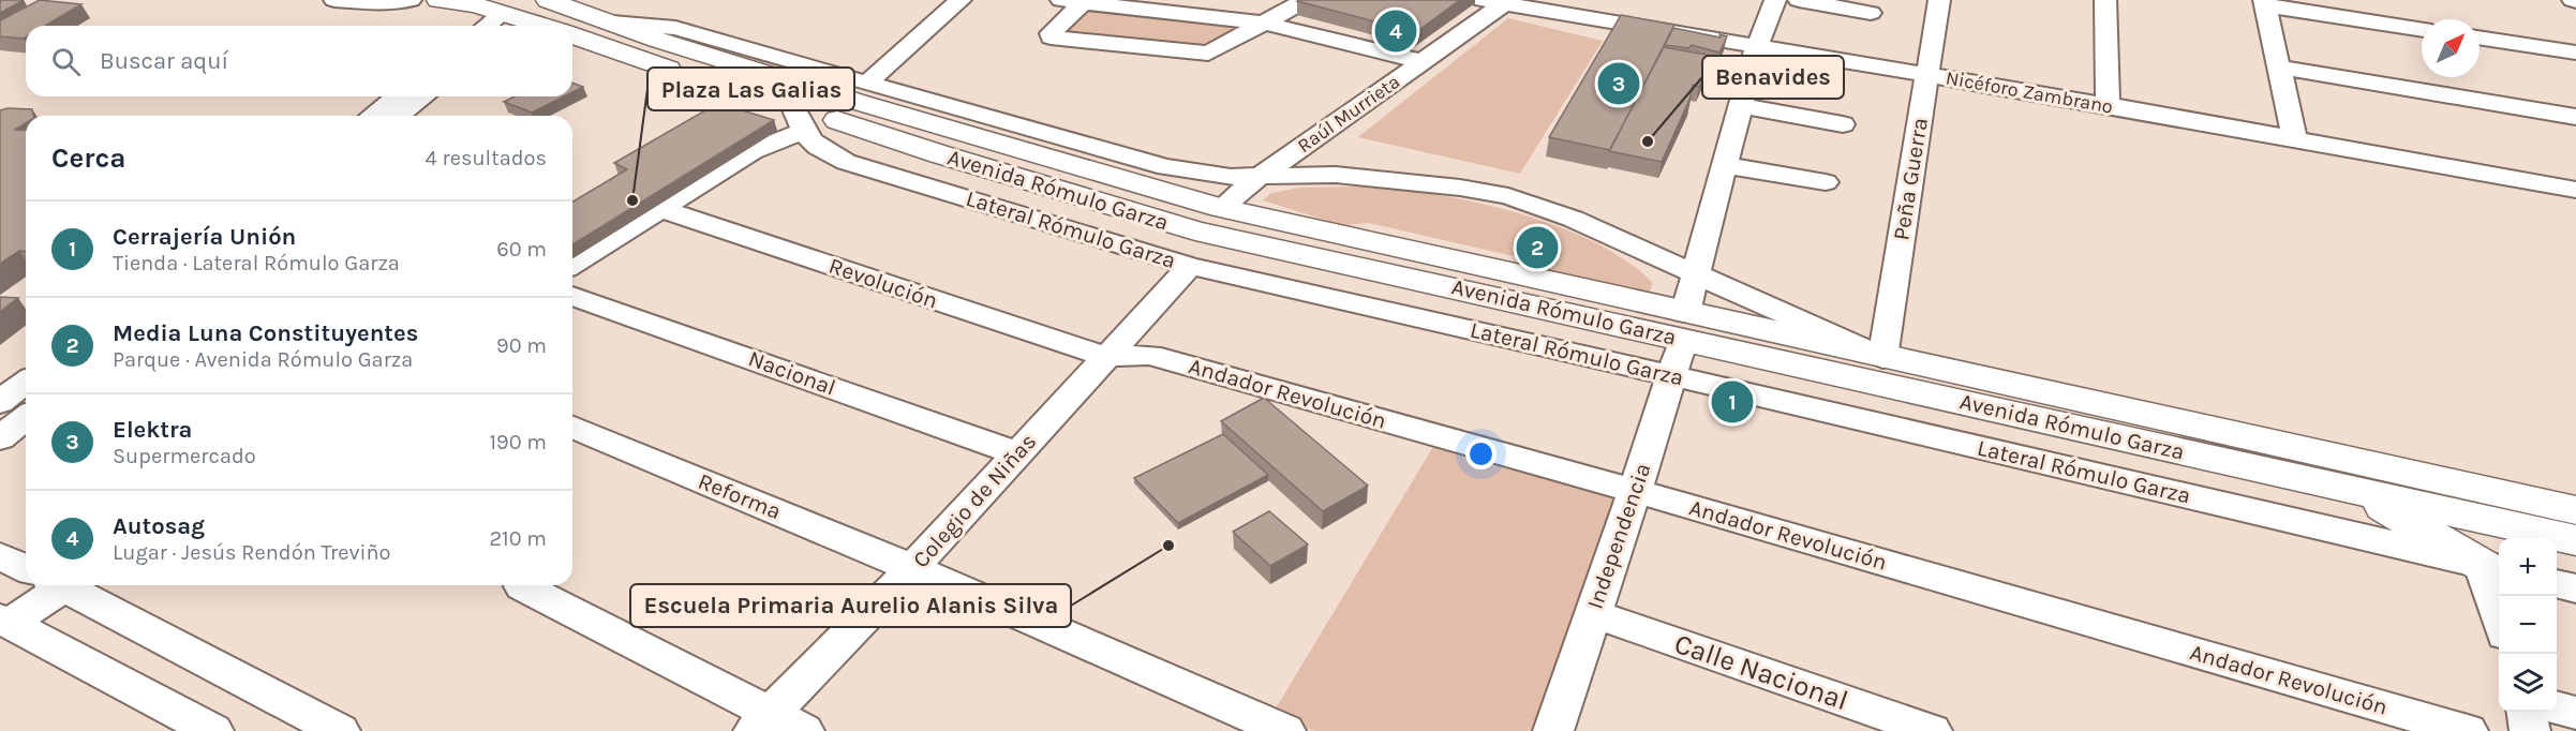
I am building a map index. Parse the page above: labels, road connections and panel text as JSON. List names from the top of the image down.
{
  "streets": {
    "main road": ["Avenida Rómulo Garza"],
    "street": [
      "Nicéforo Zambrano",
      "Raúl Murrieta",
      "Peña Guerra",
      "Lateral Rómulo Garza",
      "Revolución",
      "Nacional",
      "Andador Revolución",
      "Reforma",
      "Colegio de Niñas",
      "Independencia",
      "Calle Nacional"
    ]
  },
  "crossings": [
    ["Nicéforo Zambrano", "Raúl Murrieta"],
    ["Nicéforo Zambrano", "Peña Guerra"],
    ["Nicéforo Zambrano", "Independencia"],
    ["Raúl Murrieta", "Avenida Rómulo Garza"],
    ["Peña Guerra", "Avenida Rómulo Garza"],
    ["Avenida Rómulo Garza", "Lateral Rómulo Garza"],
    ["Avenida Rómulo Garza", "Independencia"],
    ["Lateral Rómulo Garza", "Colegio de Niñas"],
    ["Lateral Rómulo Garza", "Independencia"],
    ["Revolución", "Andador Revolución"],
    ["Revolución", "Colegio de Niñas"],
    ["Nacional", "Colegio de Niñas"],
    ["Andador Revolución", "Colegio de Niñas"],
    ["Andador Revolución", "Independencia"],
    ["Reforma", "Colegio de Niñas"],
    ["Independencia", "Calle Nacional"]
  ],
  "places": ["Benavides", "Plaza Las Galias", "Escuela Primaria Aurelio Alanis Silva"],
  "north": "top right",
  "page": {
    "pins": [
      "4",
      "3",
      "2",
      "1"
    ],
    "search": "Buscar aquí",
    "heading": ["Cerca", "4 resultados"],
    "list": [
      {
        "mark": "1",
        "name": "Cerrajería Unión",
        "note": "Tienda · Lateral Rómulo Garza",
        "value": "60 m"
      },
      {
        "mark": "2",
        "name": "Media Luna Constituyentes",
        "note": "Parque · Avenida Rómulo Garza",
        "value": "90 m"
      },
      {
        "mark": "3",
        "name": "Elektra",
        "note": "Supermercado",
        "value": "190 m"
      },
      {
        "mark": "4",
        "name": "Autosag",
        "note": "Lugar · Jesús Rendón Treviño",
        "value": "210 m"
      }
    ],
    "map_buttons": ["+", "−"]
  }
}
